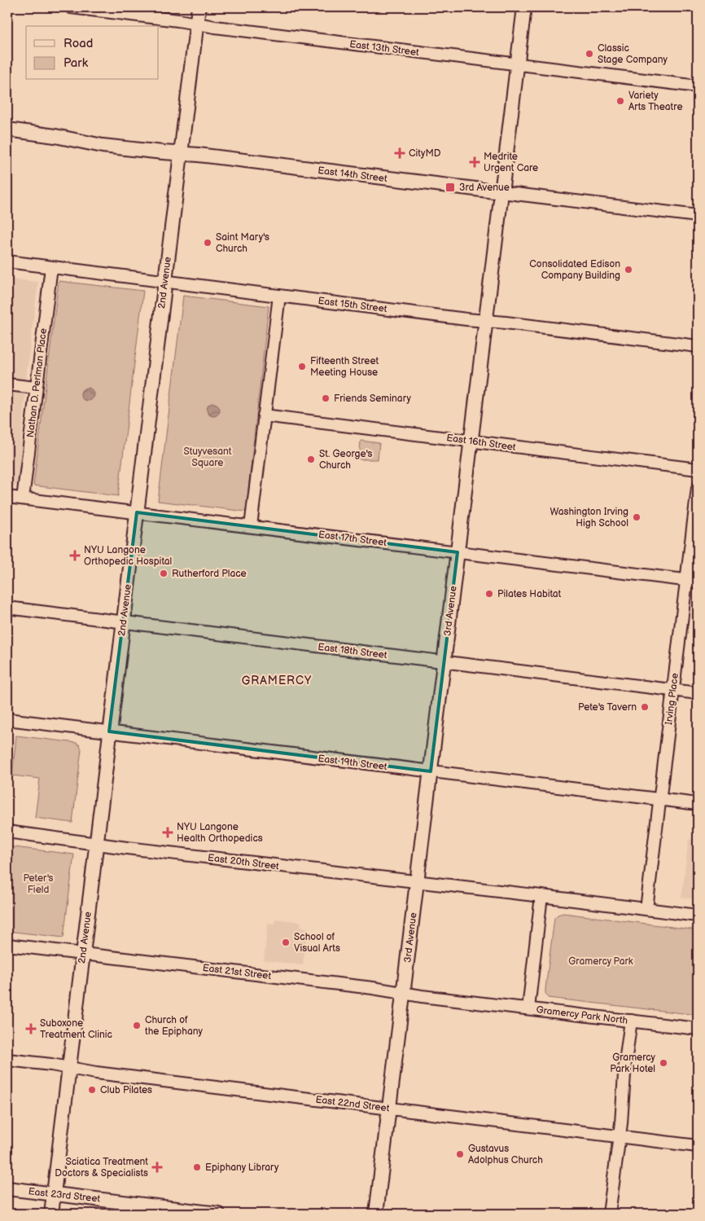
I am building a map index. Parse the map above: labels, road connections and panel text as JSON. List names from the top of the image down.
{
  "streets": {
    "main road": [
      "East 14th Street",
      "2nd Avenue",
      "3rd Avenue",
      "East 23rd Street"
    ],
    "street": [
      "East 13th Street",
      "East 15th Street",
      "Nathan D. Perlman Place",
      "East 16th Street",
      "East 17th Street",
      "East 18th Street",
      "Irving Place",
      "East 19th Street",
      "East 20th Street",
      "East 21st Street",
      "Gramercy Park North",
      "East 22nd Street"
    ]
  },
  "crossings": [
    ["East 13th Street", "2nd Avenue"],
    ["East 13th Street", "3rd Avenue"],
    ["East 14th Street", "2nd Avenue"],
    ["East 14th Street", "3rd Avenue"],
    ["2nd Avenue", "East 15th Street"],
    ["2nd Avenue", "East 17th Street"],
    ["2nd Avenue", "East 18th Street"],
    ["2nd Avenue", "East 19th Street"],
    ["2nd Avenue", "East 20th Street"],
    ["2nd Avenue", "East 21st Street"],
    ["2nd Avenue", "East 22nd Street"],
    ["2nd Avenue", "East 23rd Street"],
    ["East 15th Street", "Nathan D. Perlman Place"],
    ["East 15th Street", "3rd Avenue"],
    ["Nathan D. Perlman Place", "East 17th Street"],
    ["East 16th Street", "3rd Avenue"],
    ["East 17th Street", "3rd Avenue"],
    ["East 17th Street", "Irving Place"],
    ["3rd Avenue", "East 18th Street"],
    ["3rd Avenue", "East 19th Street"],
    ["3rd Avenue", "East 20th Street"],
    ["3rd Avenue", "East 21st Street"],
    ["3rd Avenue", "East 22nd Street"],
    ["East 18th Street", "Irving Place"],
    ["Irving Place", "East 19th Street"],
    ["Irving Place", "East 20th Street"],
    ["East 21st Street", "Gramercy Park North"]
  ],
  "districts": ["GRAMERCY"],
  "parks": ["Stuyvesant Square", "Peter's Field", "Gramercy Park"],
  "places": {
    "other": [
      "Classic Stage Company",
      "Variety Arts Theatre",
      "Saint Mary's Church",
      "Consolidated Edison Company Building",
      "Fifteenth Street Meeting House",
      "Friends Seminary",
      "St. George's Church",
      "Washington Irving High School",
      "Rutherford Place",
      "Pilates Habitat",
      "Pete's Tavern",
      "School of Visual Arts",
      "Church of the Epiphany",
      "Gramercy Park Hotel",
      "Club Pilates",
      "Gustavus Adolphus Church",
      "Epiphany Library"
    ],
    "health": [
      "CityMD",
      "Medrite Urgent Care",
      "NYU Langone Orthopedic Hospital",
      "NYU Langone Health Orthopedics",
      "Suboxone Treatment Clinic",
      "Sciatica Treatment Doctors & Specialists"
    ],
    "transit": ["3rd Avenue"]
  },
  "legend": ["Road", "Park"]
}
